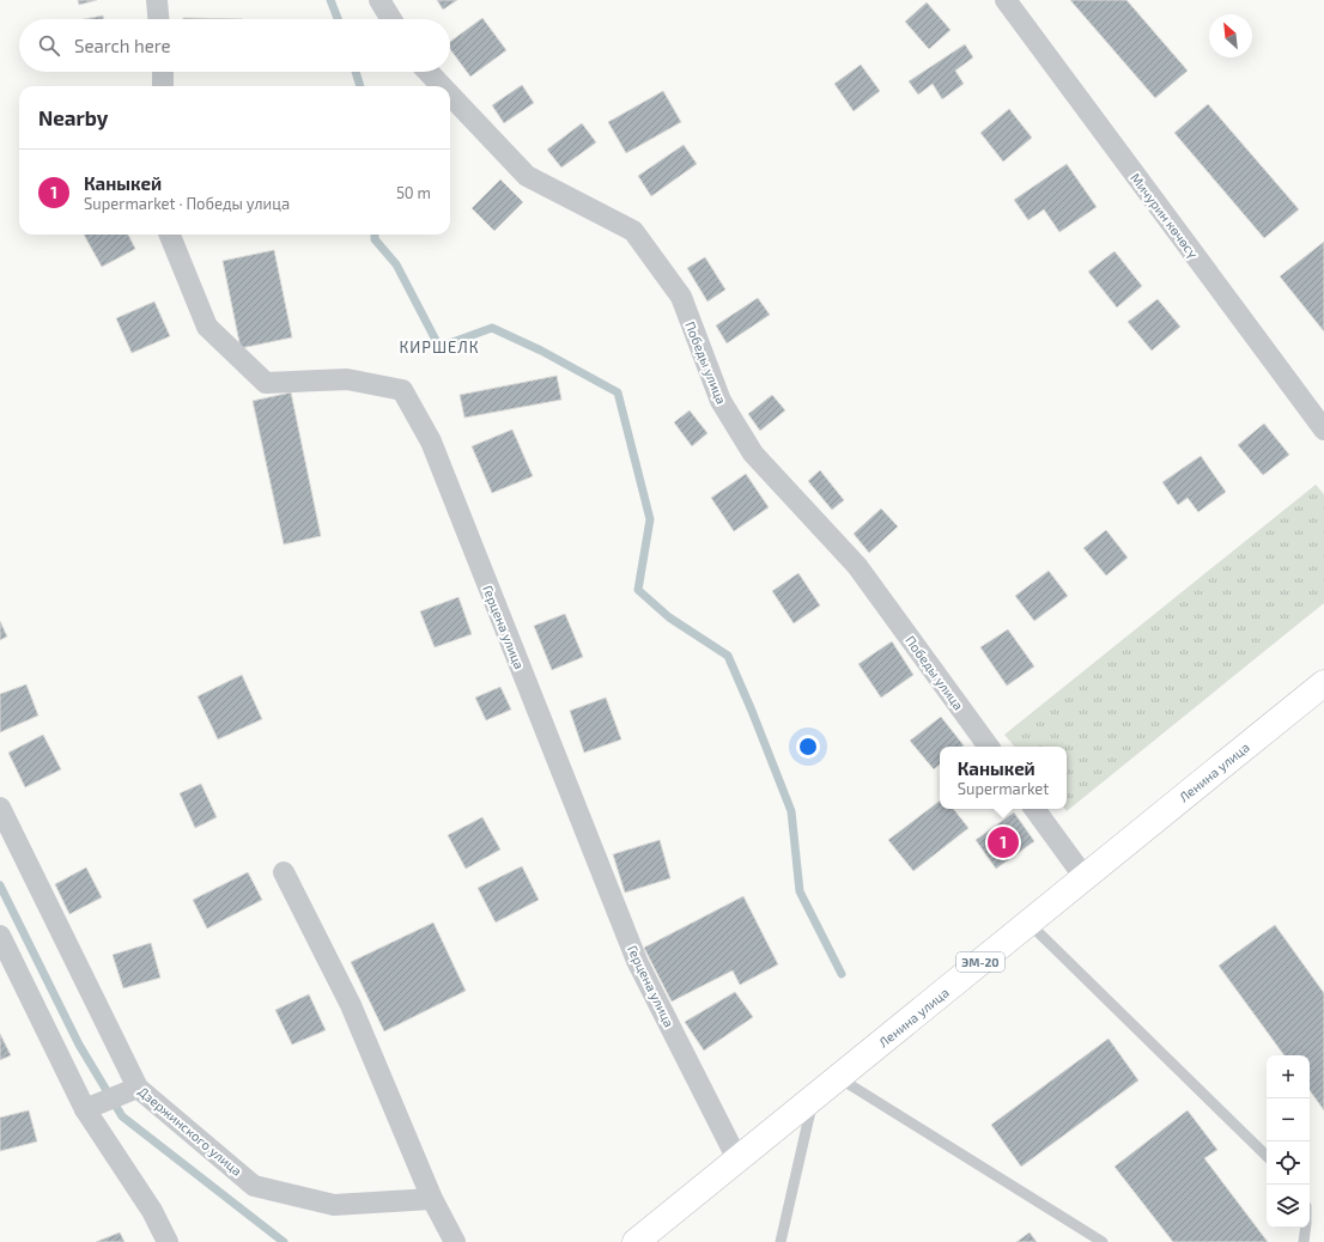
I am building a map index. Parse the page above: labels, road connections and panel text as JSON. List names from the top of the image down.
{
  "streets": {
    "main road": ["Ленина улица", "ЭМ-20"],
    "street": [
      "Мичурин көчөсү",
      "Победы улица",
      "Герцена улица",
      "Дзержинского улица"
    ]
  },
  "crossings": [
    ["Герцена улица", "Ленина улица"]
  ],
  "districts": ["КИРШЕЛК"],
  "north": "top left",
  "page": {
    "search": "Search here",
    "heading": "Nearby",
    "list": [
      {
        "mark": "1",
        "name": "Каныкей",
        "note": "Supermarket · Победы улица",
        "value": "50 m"
      }
    ],
    "popup": ["Каныкей", "Supermarket"],
    "pins": "1",
    "map_buttons": ["+", "−"]
  }
}
